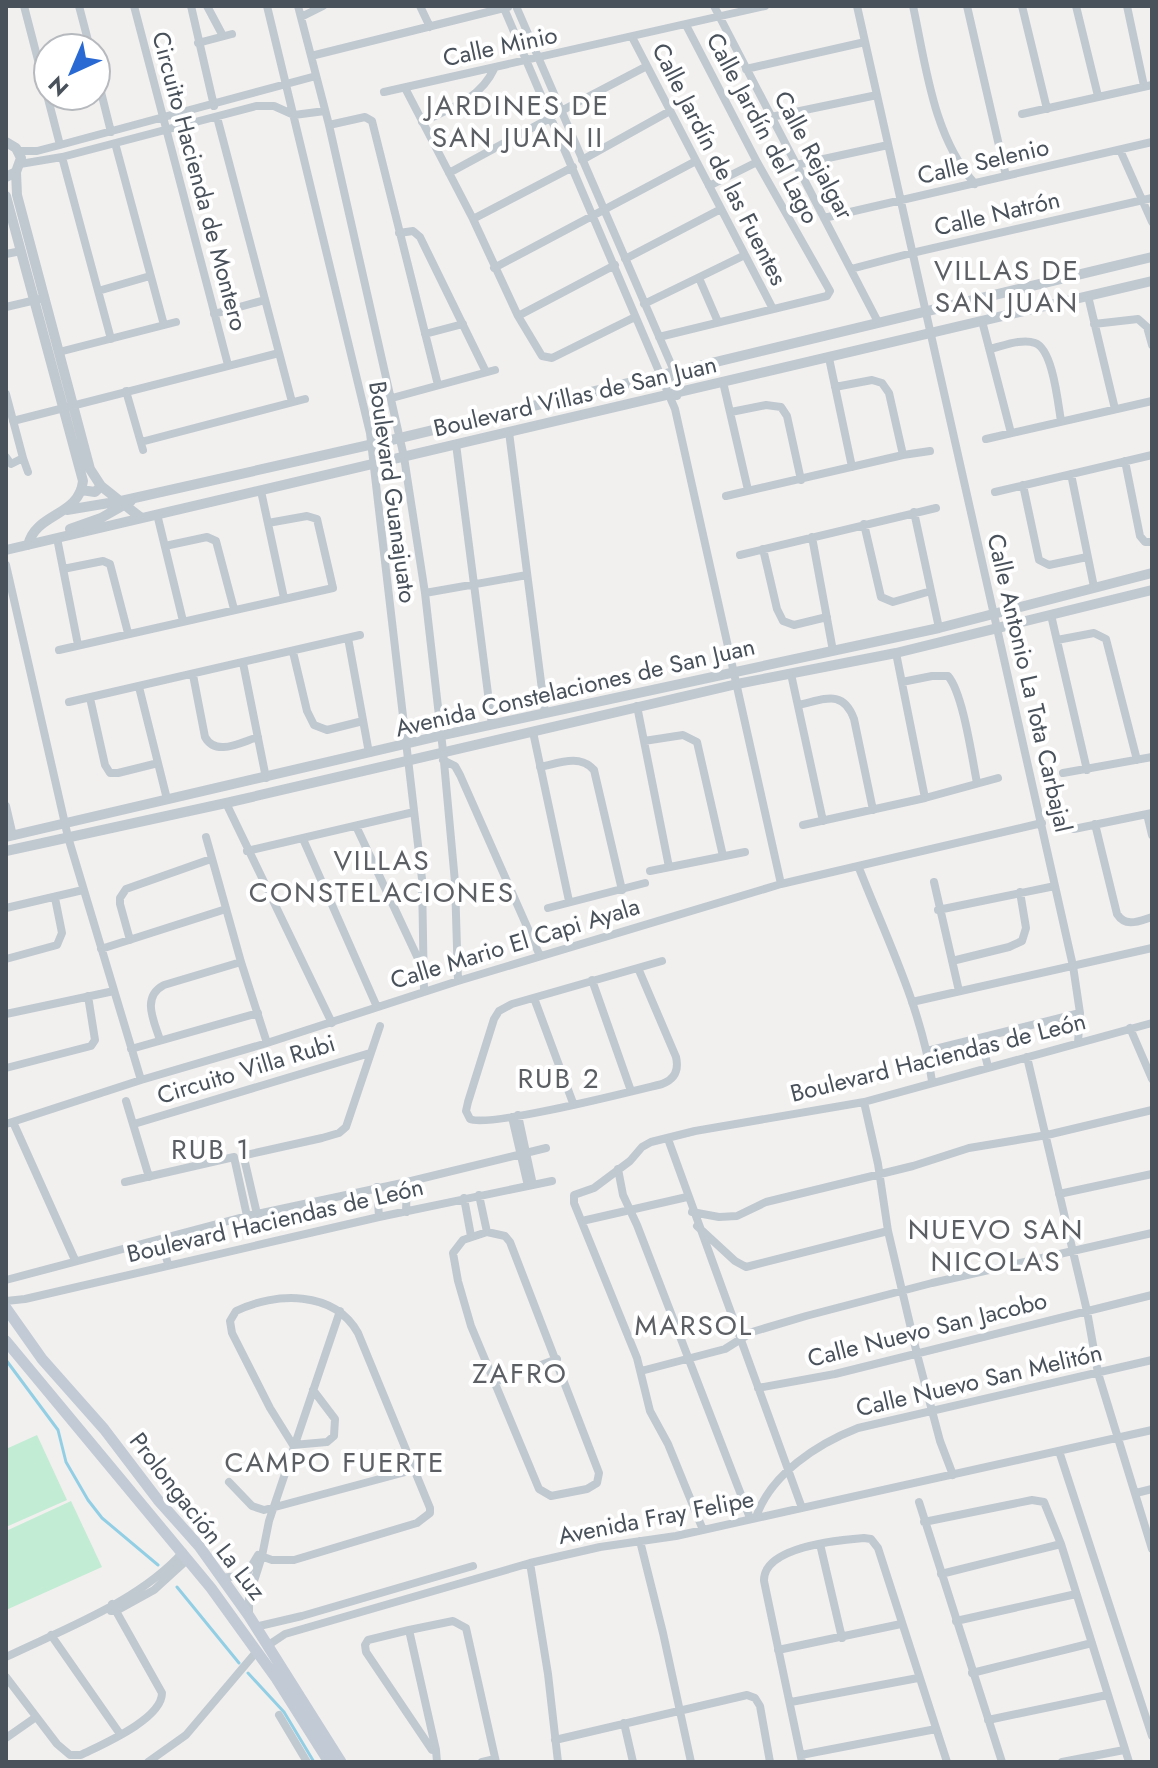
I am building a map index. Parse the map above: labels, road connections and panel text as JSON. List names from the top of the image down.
{
  "streets": {
    "main road": ["Prolongación La Luz"],
    "street": [
      "Calle Minio",
      "Calle Jardín del Lago",
      "Calle Rejalgar",
      "Calle Selenio",
      "Calle Jardín de las Fuentes",
      "Circuito Hacienda de Montero",
      "Calle Natrón",
      "Boulevard Villas de San Juan",
      "Boulevard Guanajuato",
      "Calle Antonio La Tota Carbajal",
      "Avenida Constelaciones de San Juan",
      "Calle Mario El Capi Ayala",
      "Boulevard Haciendas de León",
      "Circuito Villa Rubi",
      "Calle Nuevo San Jacobo",
      "Calle Nuevo San Melitón",
      "Avenida Fray Felipe"
    ]
  },
  "crossings": [
    ["Calle Minio", "Calle Jardín del Lago"],
    ["Calle Minio", "Calle Rejalgar"],
    ["Calle Minio", "Calle Jardín de las Fuentes"],
    ["Calle Jardín del Lago", "Calle Jardín de las Fuentes"],
    ["Calle Rejalgar", "Calle Selenio"],
    ["Calle Rejalgar", "Calle Natrón"],
    ["Calle Rejalgar", "Boulevard Villas de San Juan"],
    ["Calle Selenio", "Calle Antonio La Tota Carbajal"],
    ["Calle Natrón", "Calle Antonio La Tota Carbajal"],
    ["Boulevard Villas de San Juan", "Boulevard Guanajuato"],
    ["Boulevard Villas de San Juan", "Calle Antonio La Tota Carbajal"],
    ["Boulevard Guanajuato", "Avenida Constelaciones de San Juan"],
    ["Boulevard Guanajuato", "Calle Mario El Capi Ayala"],
    ["Calle Antonio La Tota Carbajal", "Avenida Constelaciones de San Juan"],
    ["Calle Antonio La Tota Carbajal", "Calle Mario El Capi Ayala"],
    ["Calle Antonio La Tota Carbajal", "Boulevard Haciendas de León"],
    ["Calle Nuevo San Melitón", "Avenida Fray Felipe"],
    ["Prolongación La Luz", "Avenida Fray Felipe"]
  ],
  "districts": [
    "JARDINES DE SAN JUAN II",
    "VILLAS DE SAN JUAN",
    "VILLAS CONSTELACIONES",
    "RUB 2",
    "RUB 1",
    "NUEVO SAN NICOLAS",
    "MARSOL",
    "ZAFRO",
    "CAMPO FUERTE"
  ],
  "north": "bottom left"
}
